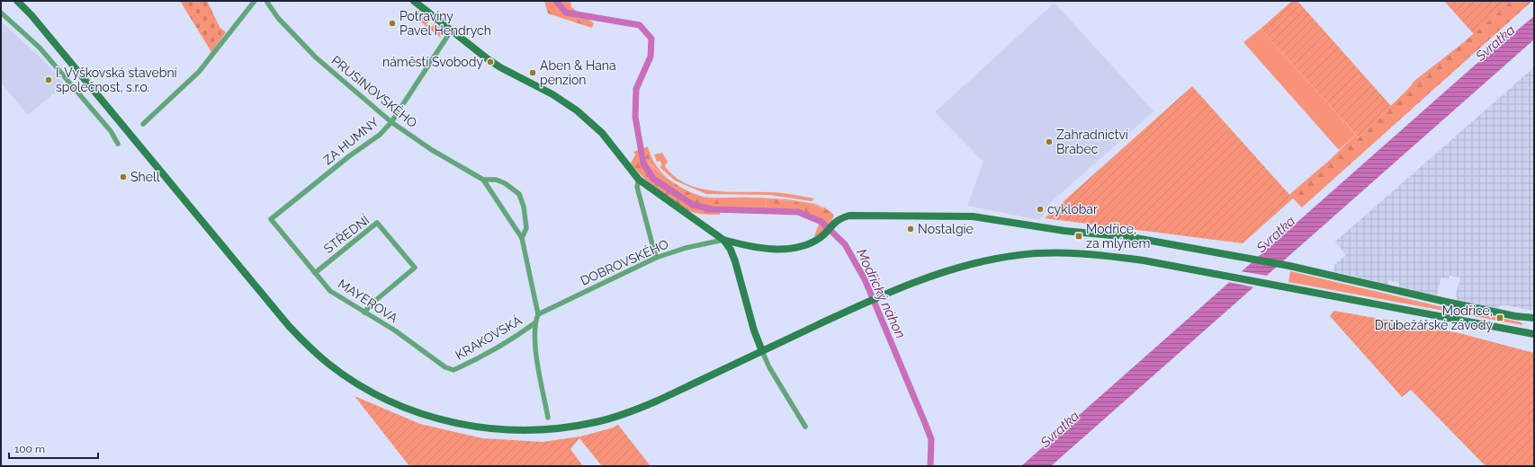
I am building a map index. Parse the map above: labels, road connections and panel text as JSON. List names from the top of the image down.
{
  "streets": {
    "street": [
      "PRUSINOVSKÉHO",
      "ZA HUMNY",
      "STŘEDNÍ",
      "DOBROVSKÉHO",
      "MAYEROVA",
      "KRAKOVSKÁ"
    ]
  },
  "crossings": [
    ["PRUSINOVSKÉHO", "ZA HUMNY"],
    ["PRUSINOVSKÉHO", "DOBROVSKÉHO"],
    ["ZA HUMNY", "MAYEROVA"],
    ["STŘEDNÍ", "MAYEROVA"],
    ["MAYEROVA", "KRAKOVSKÁ"]
  ],
  "water": ["Svratka", "Modřický náhon"],
  "places": {
    "other": [
      "Potraviny Pavel Hendrych",
      "náměstí Svobody",
      "Aben & Hana penzion",
      "I. Vyškovská stavební společnost, s.r.o.",
      "Zahradnictví Brabec",
      "Shell",
      "cyklobar",
      "Nostalgie"
    ],
    "transit": ["Modřice, za mlýnem", "Modřice, Drůbežářské závody"]
  },
  "scale_bar": "100 m"
}
